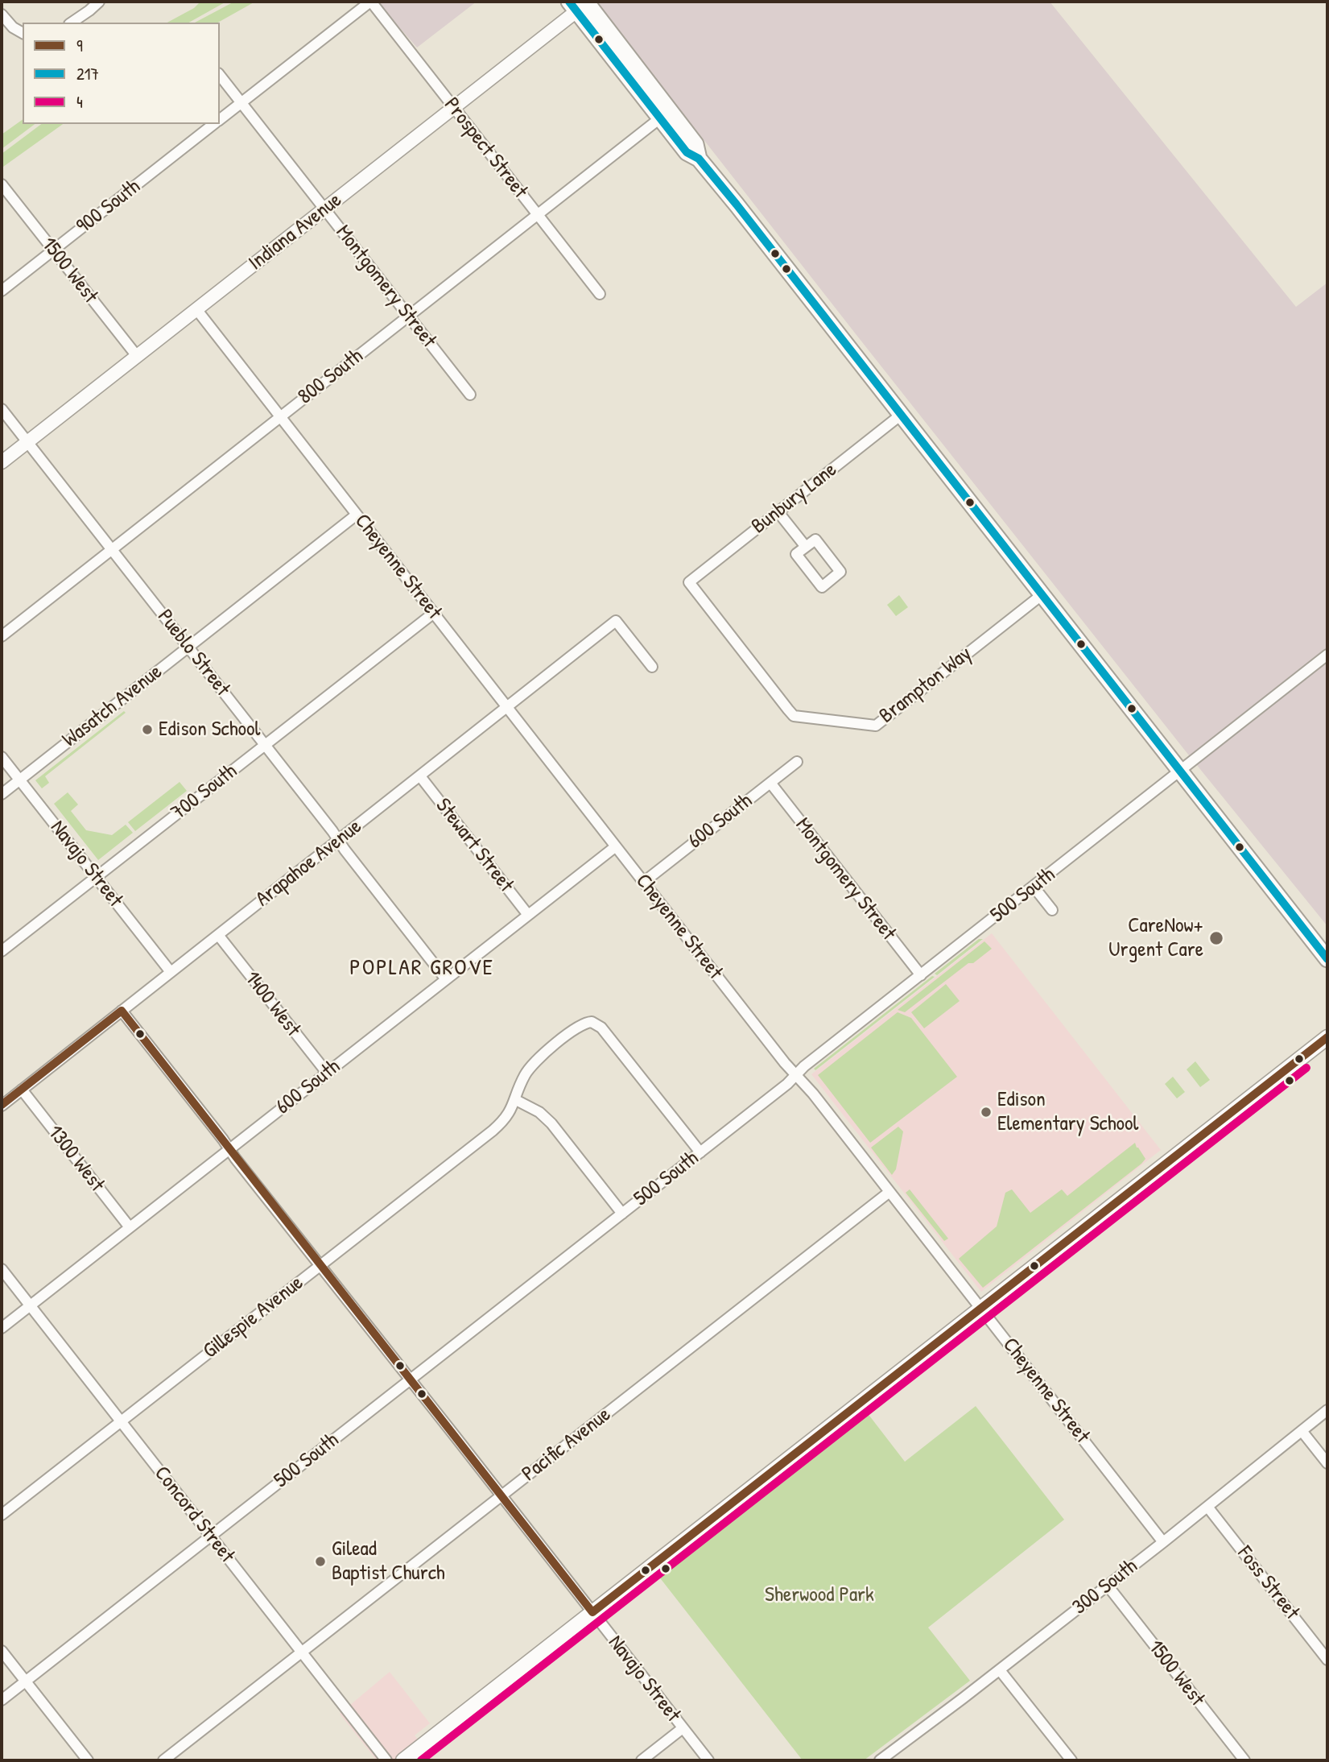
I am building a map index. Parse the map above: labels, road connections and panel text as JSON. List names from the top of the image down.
{
  "streets": {
    "street": [
      "Prospect Street",
      "900 South",
      "Indiana Avenue",
      "1500 West",
      "Montgomery Street",
      "800 South",
      "Bunbury Lane",
      "Cheyenne Street",
      "Pueblo Street",
      "Brampton Way",
      "Wasatch Avenue",
      "700 South",
      "600 South",
      "Stewart Street",
      "Arapahoe Avenue",
      "Navajo Street",
      "500 South",
      "1400 West",
      "1300 West",
      "Gillespie Avenue",
      "Pacific Avenue",
      "Concord Street",
      "Foss Street",
      "300 South"
    ]
  },
  "crossings": [
    ["Prospect Street", "900 South"],
    ["Prospect Street", "Indiana Avenue"],
    ["Prospect Street", "800 South"],
    ["900 South", "1500 West"],
    ["900 South", "Montgomery Street"],
    ["Indiana Avenue", "1500 West"],
    ["Indiana Avenue", "Montgomery Street"],
    ["Indiana Avenue", "Cheyenne Street"],
    ["Indiana Avenue", "Pueblo Street"],
    ["1500 West", "300 South"],
    ["Montgomery Street", "800 South"],
    ["Montgomery Street", "600 South"],
    ["Montgomery Street", "500 South"],
    ["800 South", "Cheyenne Street"],
    ["800 South", "Pueblo Street"],
    ["Bunbury Lane", "Brampton Way"],
    ["Cheyenne Street", "Wasatch Avenue"],
    ["Cheyenne Street", "700 South"],
    ["Cheyenne Street", "600 South"],
    ["Cheyenne Street", "Arapahoe Avenue"],
    ["Cheyenne Street", "500 South"],
    ["Cheyenne Street", "Pacific Avenue"],
    ["Cheyenne Street", "300 South"],
    ["Pueblo Street", "Wasatch Avenue"],
    ["Pueblo Street", "700 South"],
    ["Pueblo Street", "600 South"],
    ["Pueblo Street", "Arapahoe Avenue"],
    ["Wasatch Avenue", "Navajo Street"],
    ["700 South", "Navajo Street"],
    ["600 South", "Stewart Street"],
    ["600 South", "Navajo Street"],
    ["600 South", "1400 West"],
    ["600 South", "1300 West"],
    ["600 South", "Concord Street"],
    ["Stewart Street", "Arapahoe Avenue"],
    ["Arapahoe Avenue", "Navajo Street"],
    ["Arapahoe Avenue", "1400 West"],
    ["Arapahoe Avenue", "1300 West"],
    ["Navajo Street", "500 South"],
    ["Navajo Street", "Gillespie Avenue"],
    ["Navajo Street", "Pacific Avenue"],
    ["500 South", "Gillespie Avenue"],
    ["500 South", "Concord Street"],
    ["Gillespie Avenue", "Concord Street"],
    ["Pacific Avenue", "Concord Street"],
    ["Foss Street", "300 South"]
  ],
  "districts": ["POPLAR GROVE"],
  "parks": ["Sherwood Park"],
  "places": [
    "Edison School",
    "CareNow+ Urgent Care",
    "Edison Elementary School",
    "Gilead Baptist Church"
  ],
  "lines": ["transit line 217", "transit line 9", "transit line 4"],
  "legend": ["9", "217", "4"]
}
